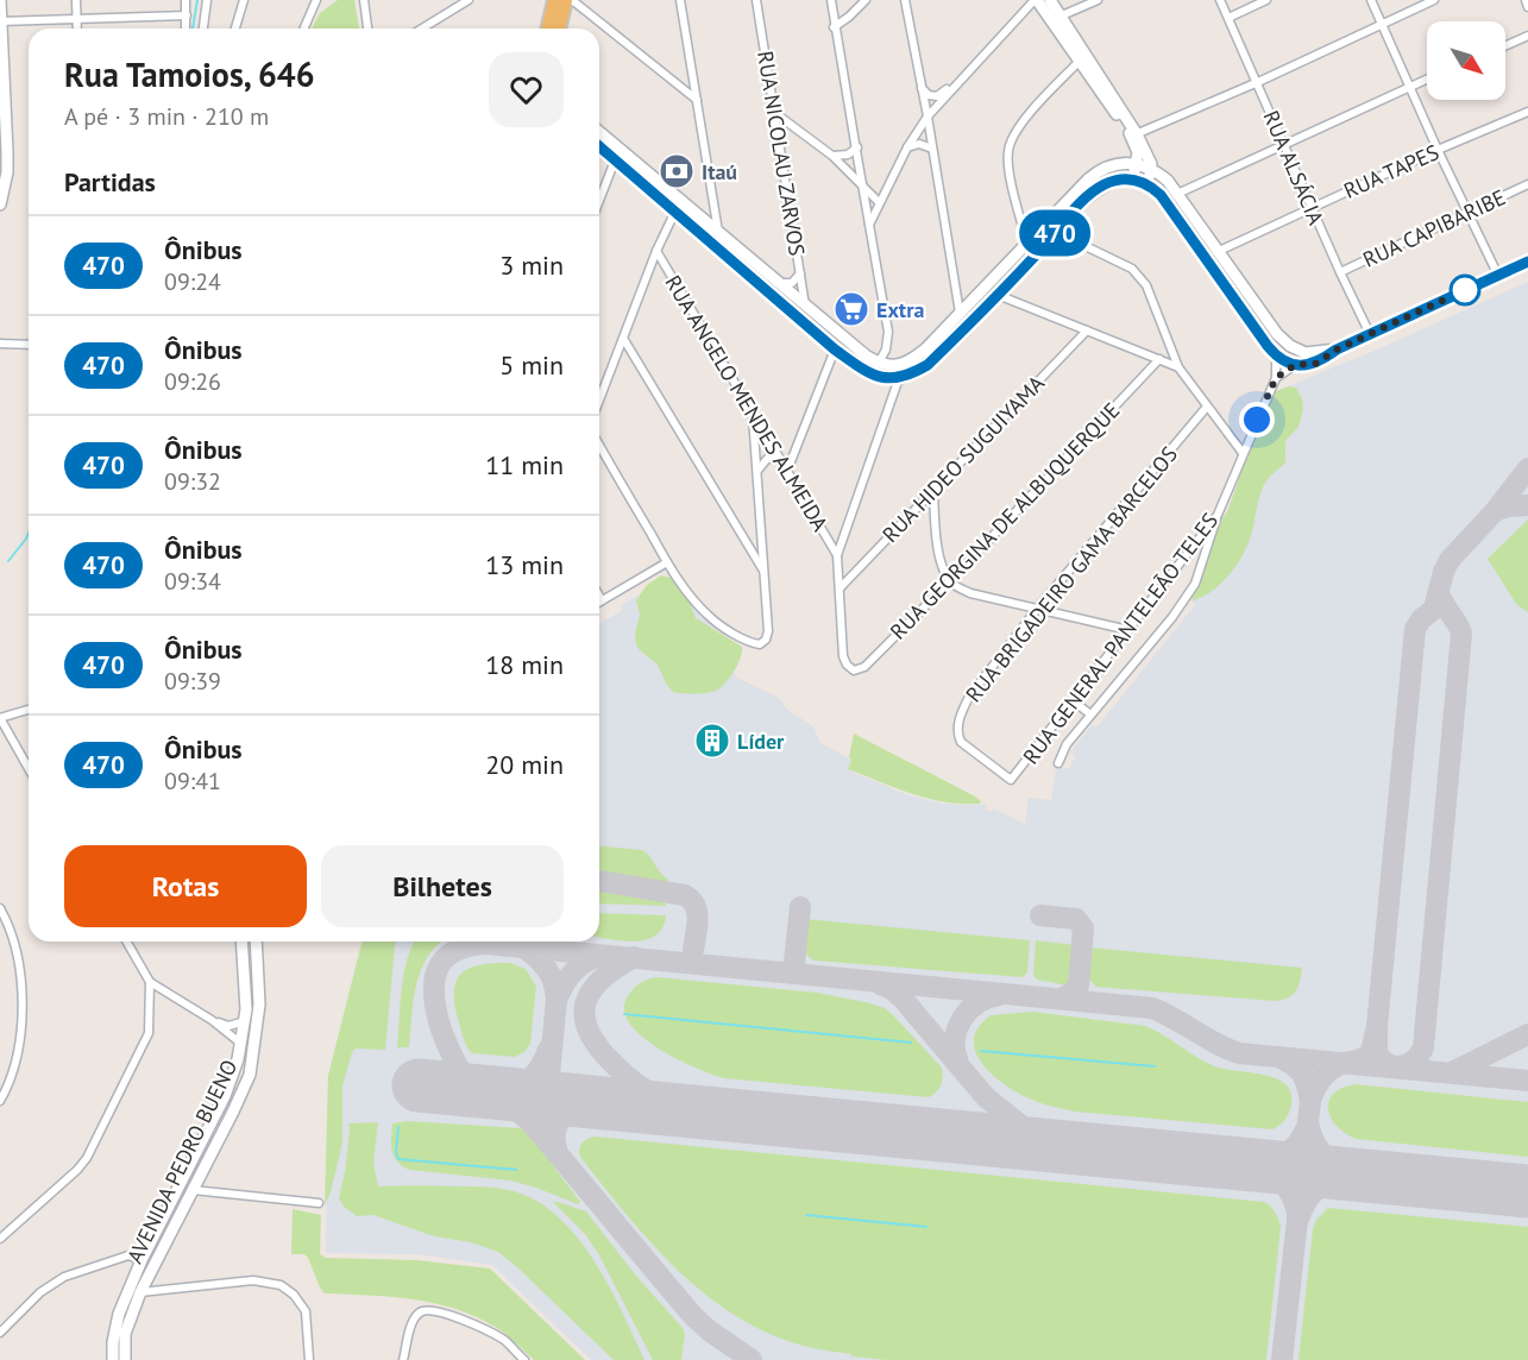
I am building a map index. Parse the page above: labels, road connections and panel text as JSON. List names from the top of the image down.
{
  "streets": {
    "main road": ["AVENIDA PEDRO BUENO"],
    "street": [
      "RUA NICOLAU ZARVOS",
      "RUA ALSÁCIA",
      "RUA TAPES",
      "RUA CAPIBARIBE",
      "RUA ANGELO MENDES ALMEIDA",
      "RUA HIDEO SUGUIYAMA",
      "RUA GEORGINA DE ALBUQUERQUE",
      "RUA BRIGADEIRO GAMA BARCELOS",
      "RUA GENERAL PANTELEÃO TELES"
    ]
  },
  "crossings": [
    ["RUA ALSÁCIA", "RUA TAPES"],
    ["RUA ALSÁCIA", "RUA CAPIBARIBE"],
    ["RUA HIDEO SUGUIYAMA", "RUA GEORGINA DE ALBUQUERQUE"],
    ["RUA BRIGADEIRO GAMA BARCELOS", "RUA GENERAL PANTELEÃO TELES"]
  ],
  "places": {
    "bank": ["Itaú"],
    "supermarket": ["Extra"],
    "building": ["Líder"]
  },
  "lines": ["bus line 470"],
  "north": "bottom right",
  "page": {
    "on_map": "470",
    "heading": [
      ["Rua Tamoios, 646", "A pé · 3 min · 210 m"],
      "Partidas"
    ],
    "list": [
      {
        "mark": "470",
        "name": "Ônibus",
        "note": "09:24",
        "value": "3 min"
      },
      {
        "mark": "470",
        "name": "Ônibus",
        "note": "09:26",
        "value": "5 min"
      },
      {
        "mark": "470",
        "name": "Ônibus",
        "note": "09:32",
        "value": "11 min"
      },
      {
        "mark": "470",
        "name": "Ônibus",
        "note": "09:34",
        "value": "13 min"
      },
      {
        "mark": "470",
        "name": "Ônibus",
        "note": "09:39",
        "value": "18 min"
      },
      {
        "mark": "470",
        "name": "Ônibus",
        "note": "09:41",
        "value": "20 min"
      }
    ],
    "buttons": ["Rotas", "Bilhetes"]
  }
}
